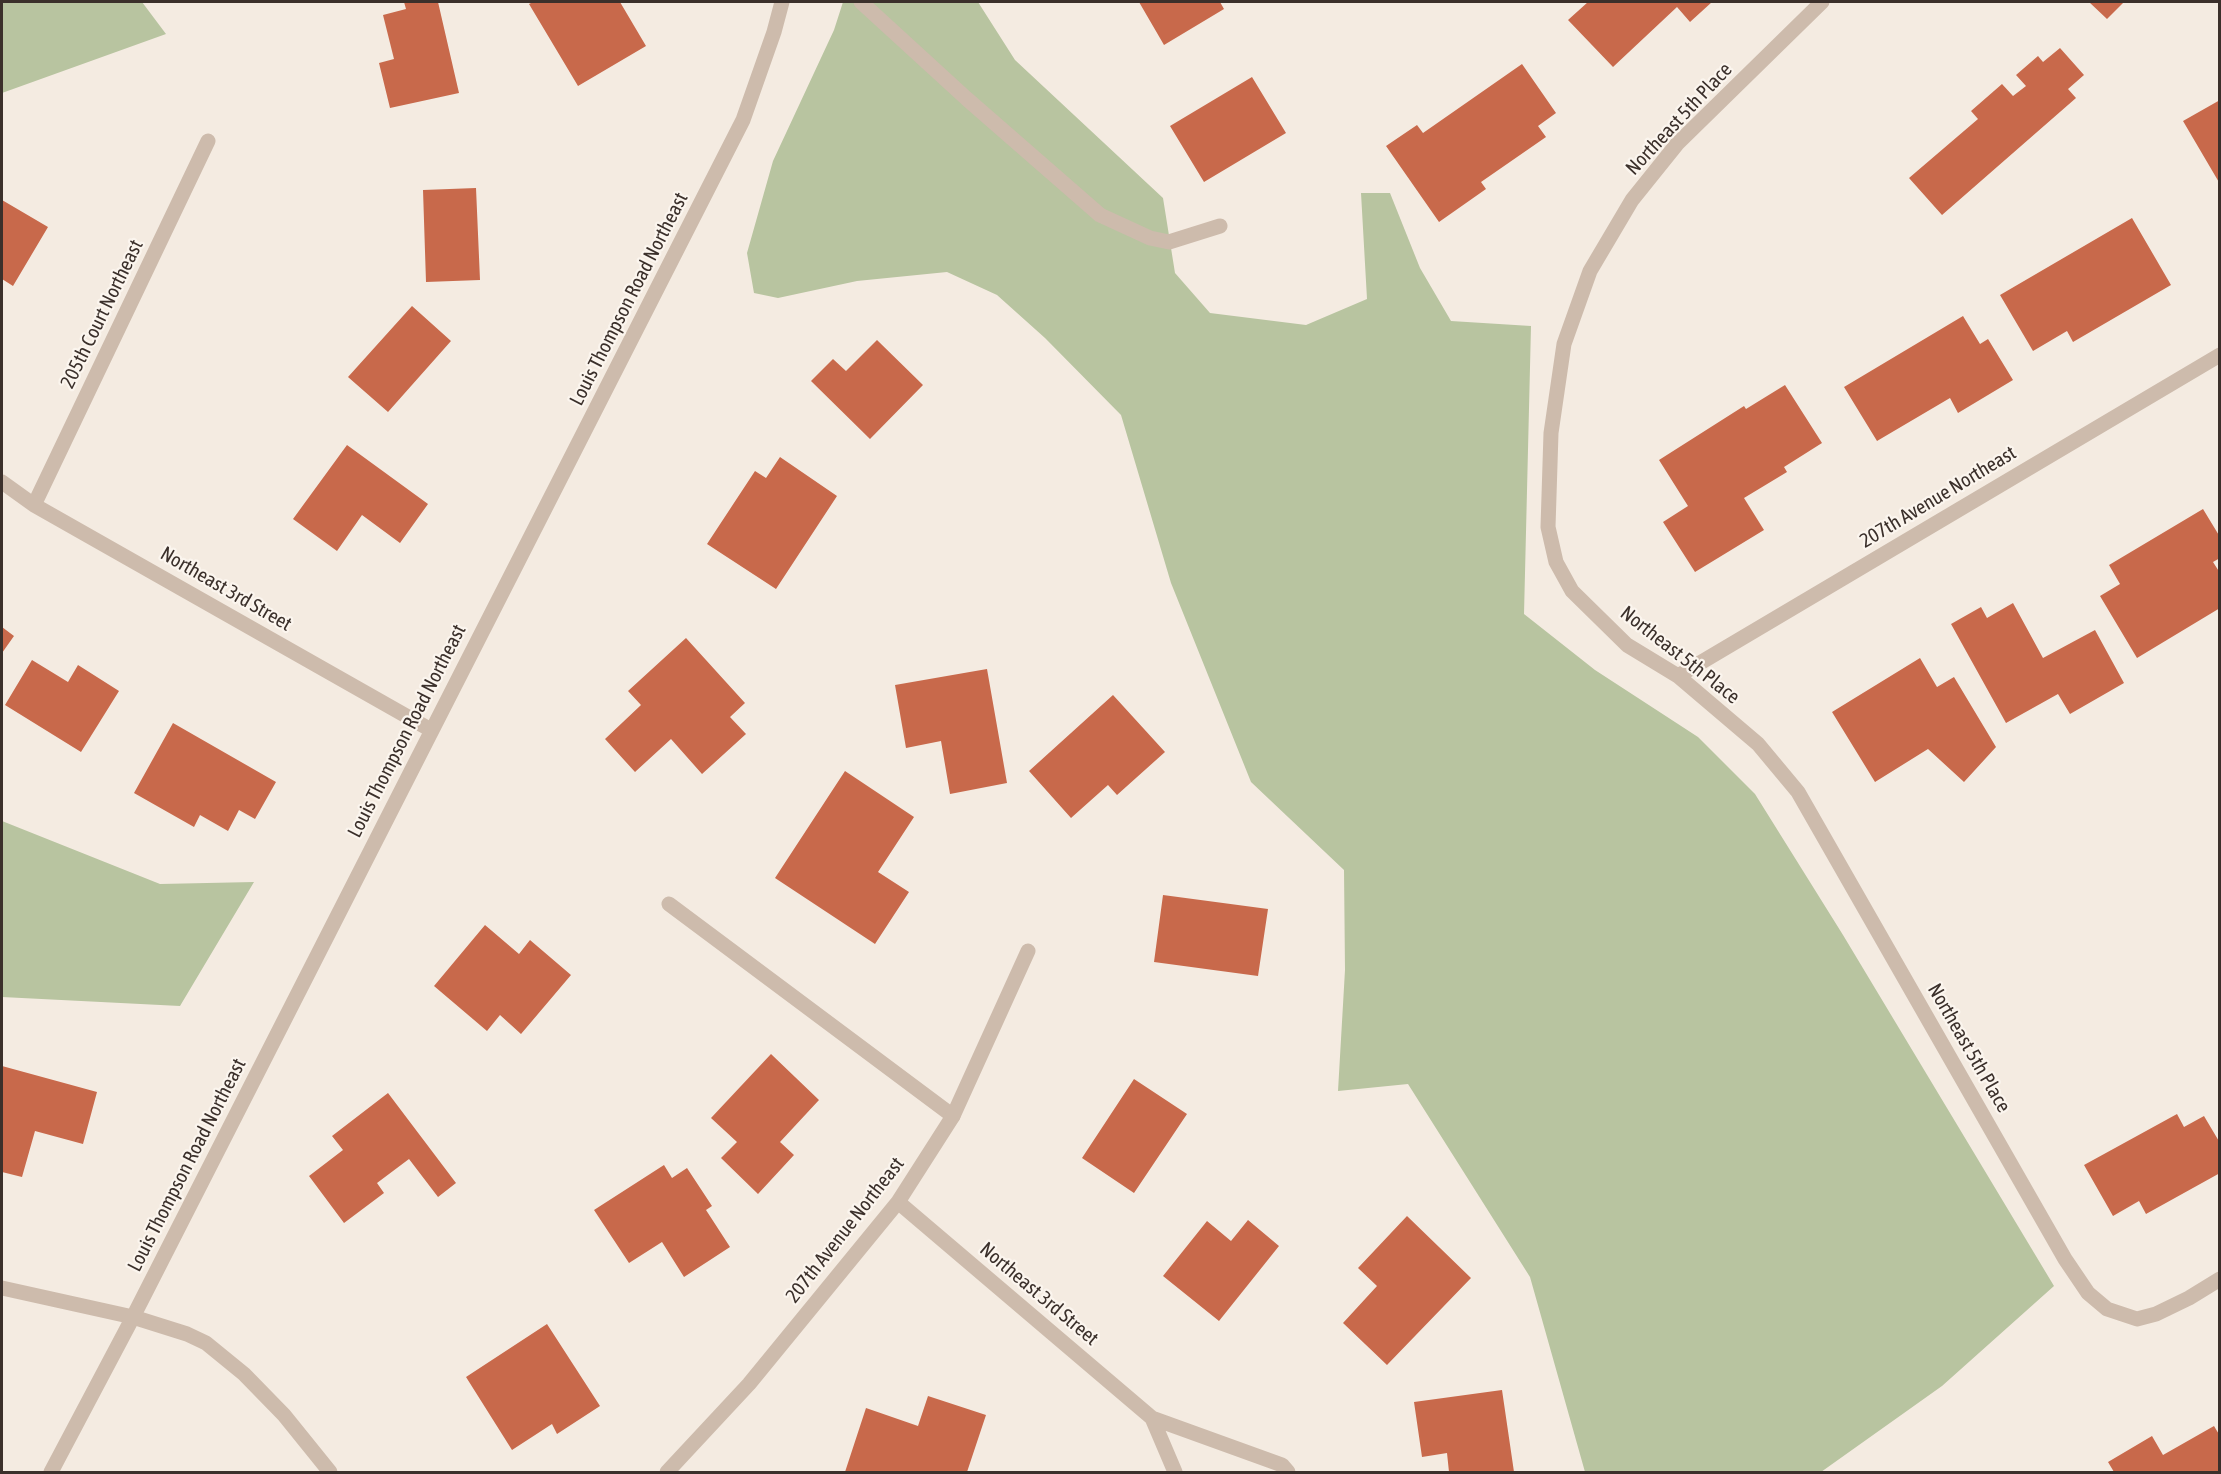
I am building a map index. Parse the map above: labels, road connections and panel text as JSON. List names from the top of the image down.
{
  "streets": {
    "street": [
      "Northeast 5th Place",
      "Louis Thompson Road Northeast",
      "205th Court Northeast",
      "207th Avenue Northeast",
      "Northeast 3rd Street"
    ]
  },
  "crossings": [
    ["Northeast 5th Place", "207th Avenue Northeast"],
    ["Louis Thompson Road Northeast", "Northeast 3rd Street"],
    ["205th Court Northeast", "Northeast 3rd Street"],
    ["207th Avenue Northeast", "Northeast 3rd Street"]
  ]
}
